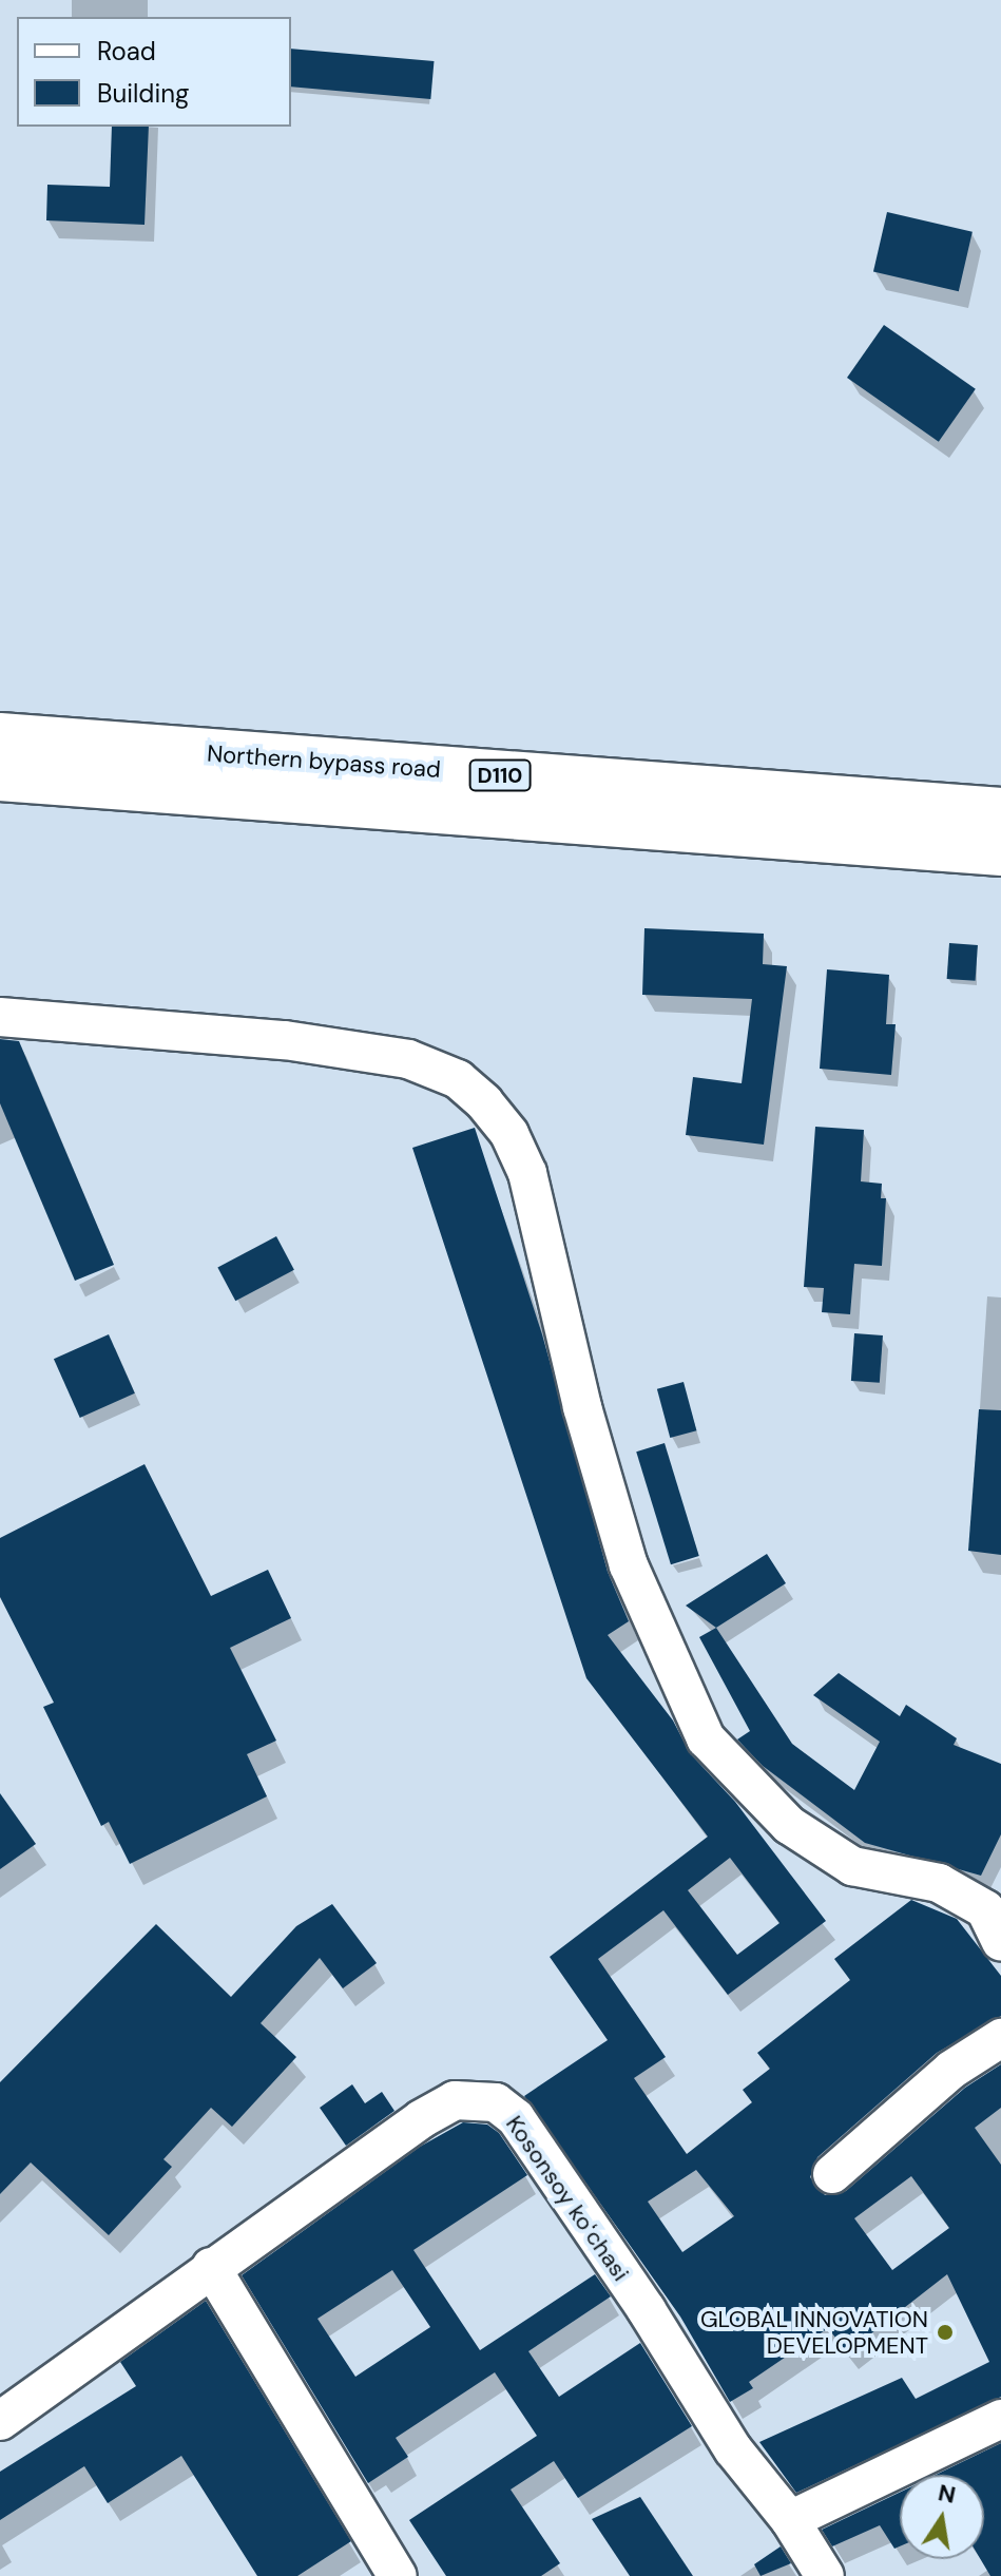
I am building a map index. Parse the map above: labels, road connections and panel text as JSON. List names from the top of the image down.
{
  "streets": {
    "main road": ["Northern bypass road", "D110"],
    "street": ["Kosonsoy koʻchasi"]
  },
  "places": ["GLOBAL INNOVATION DEVELOPMENT"],
  "legend": ["Road", "Building"],
  "north": "top"
}
